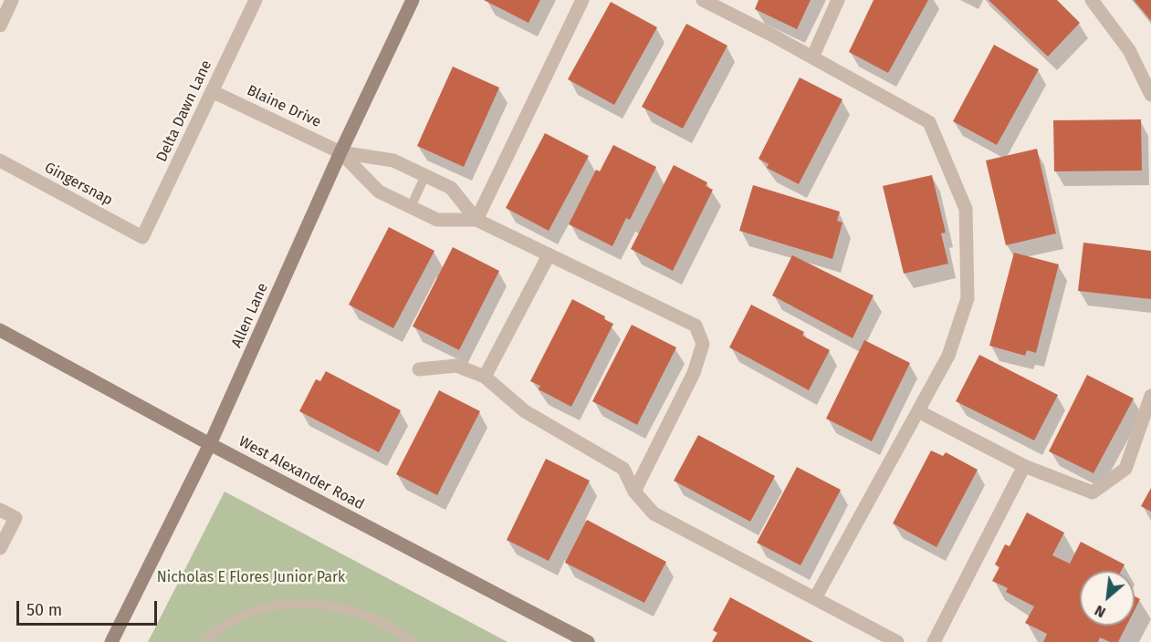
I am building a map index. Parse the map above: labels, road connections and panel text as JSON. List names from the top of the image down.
{
  "streets": {
    "main road": ["Allen Lane", "West Alexander Road"],
    "street": ["Blaine Drive", "Delta Dawn Lane", "Gingersnap"]
  },
  "crossings": [
    ["Blaine Drive", "Delta Dawn Lane"],
    ["Blaine Drive", "Allen Lane"],
    ["Delta Dawn Lane", "Gingersnap"],
    ["Allen Lane", "West Alexander Road"]
  ],
  "parks": ["Nicholas E Flores Junior Park"],
  "scale_bar": "50 m",
  "north": "bottom left"
}
